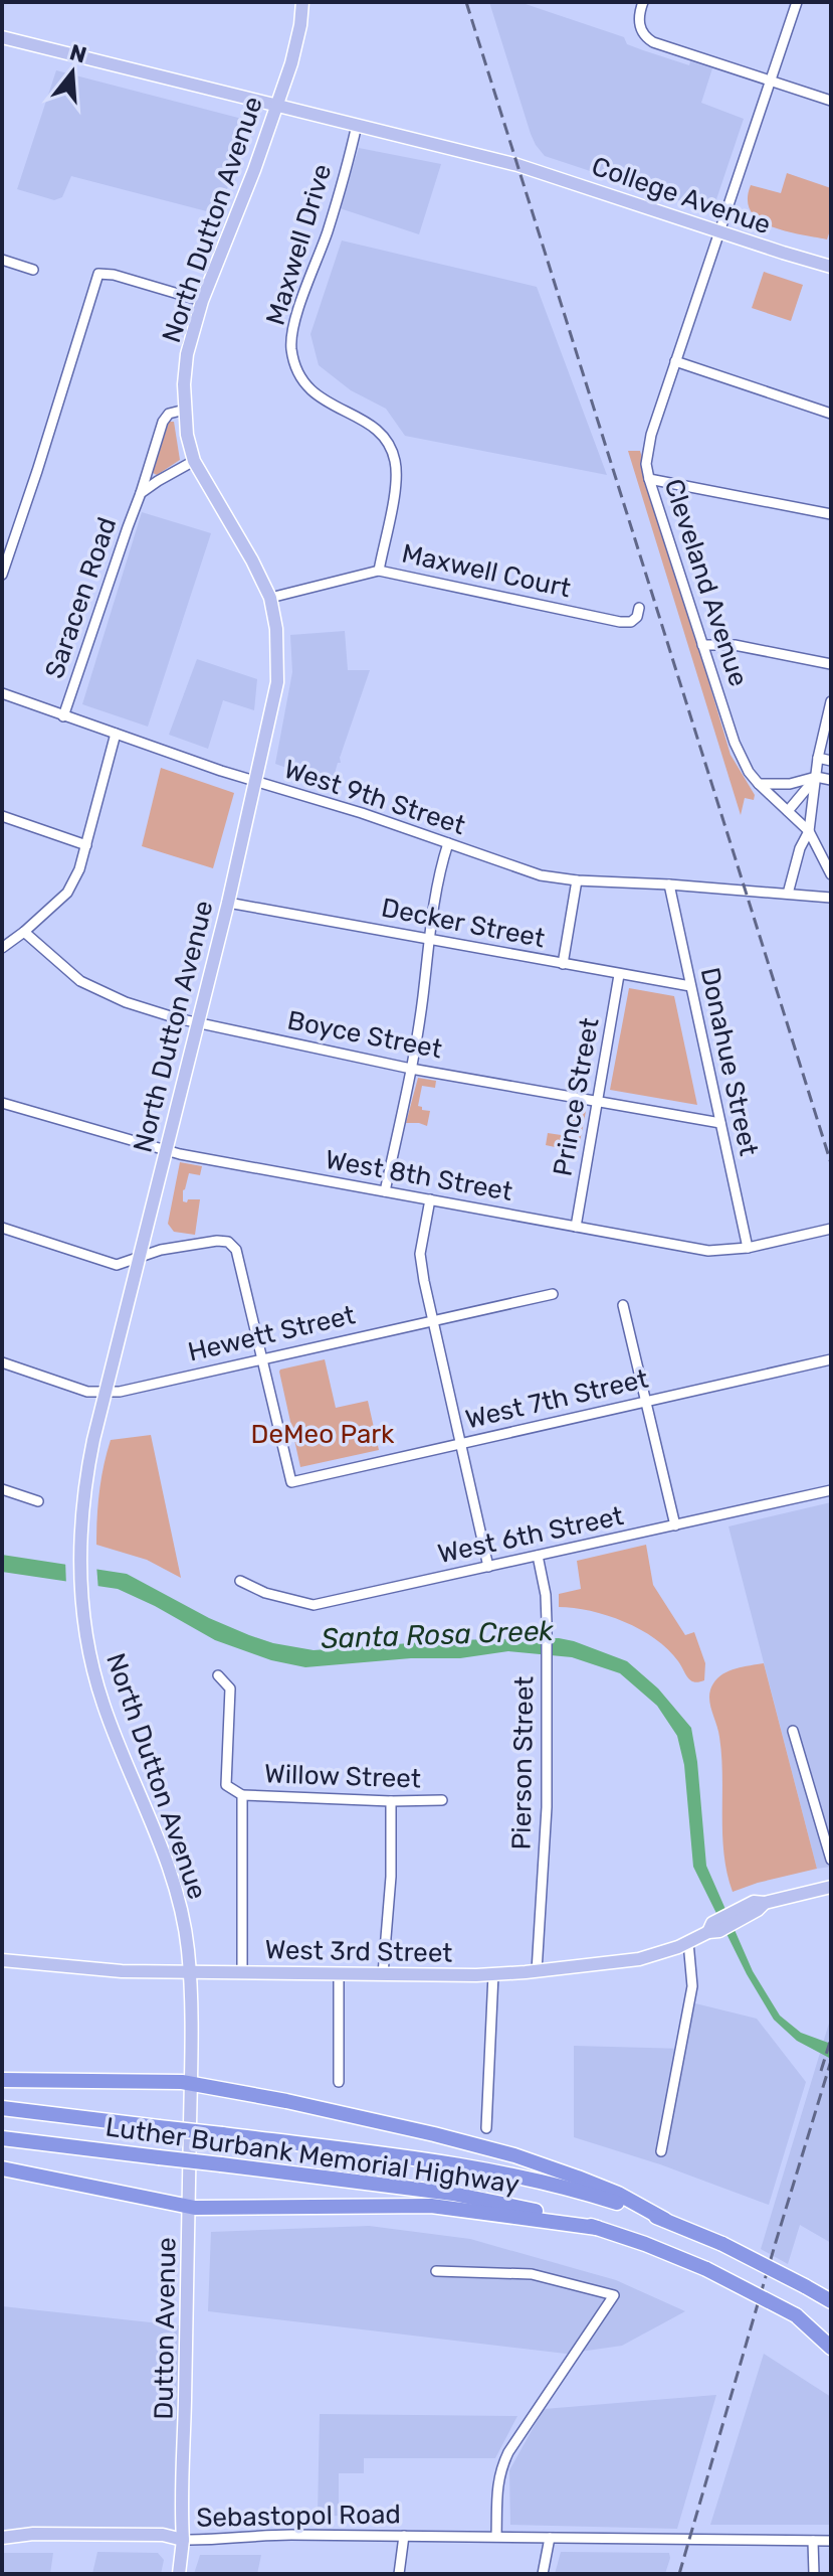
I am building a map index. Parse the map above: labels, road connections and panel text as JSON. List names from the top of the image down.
{
  "streets": {
    "highway": ["Luther Burbank Memorial Highway"],
    "main road": [
      "College Avenue",
      "North Dutton Avenue",
      "West 3rd Street",
      "Dutton Avenue",
      "Sebastopol Road"
    ],
    "street": [
      "Maxwell Drive",
      "Maxwell Court",
      "Cleveland Avenue",
      "Saracen Road",
      "West 9th Street",
      "Decker Street",
      "Boyce Street",
      "Donahue Street",
      "Prince Street",
      "West 8th Street",
      "Hewett Street",
      "West 7th Street",
      "West 6th Street",
      "Pierson Street",
      "Willow Street"
    ]
  },
  "crossings": [
    ["College Avenue", "North Dutton Avenue"],
    ["College Avenue", "Maxwell Drive"],
    ["College Avenue", "Cleveland Avenue"],
    ["North Dutton Avenue", "Maxwell Court"],
    ["North Dutton Avenue", "Saracen Road"],
    ["North Dutton Avenue", "West 9th Street"],
    ["North Dutton Avenue", "Decker Street"],
    ["North Dutton Avenue", "Boyce Street"],
    ["North Dutton Avenue", "West 8th Street"],
    ["North Dutton Avenue", "Hewett Street"],
    ["North Dutton Avenue", "West 3rd Street"],
    ["North Dutton Avenue", "Dutton Avenue"],
    ["Maxwell Drive", "Maxwell Court"],
    ["Saracen Road", "West 9th Street"],
    ["West 9th Street", "Donahue Street"],
    ["Decker Street", "Donahue Street"],
    ["Decker Street", "Prince Street"],
    ["Boyce Street", "Donahue Street"],
    ["Boyce Street", "Prince Street"],
    ["Donahue Street", "West 8th Street"],
    ["Prince Street", "West 8th Street"],
    ["Hewett Street", "West 7th Street"],
    ["West 6th Street", "Pierson Street"],
    ["Pierson Street", "West 3rd Street"],
    ["Dutton Avenue", "Sebastopol Road"]
  ],
  "water": ["Santa Rosa Creek"],
  "parks": ["DeMeo Park"],
  "north": "top"
}
